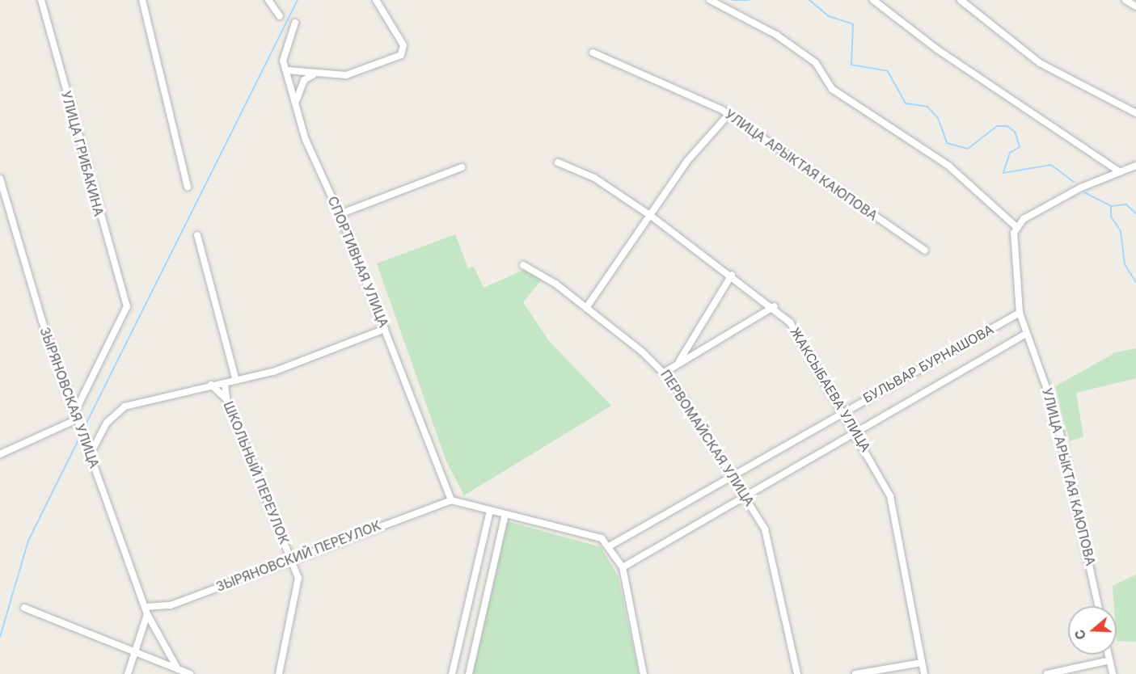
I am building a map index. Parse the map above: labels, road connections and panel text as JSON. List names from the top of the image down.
{
  "streets": {
    "street": [
      "УЛИЦА ГРИБАКИНА",
      "УЛИЦА АРЫКТАЯ КАЮПОВА",
      "СПОРТИВНАЯ УЛИЦА",
      "БУЛЬВАР БУРНАШОВА",
      "ЖАКСЫБАЕВА УЛИЦА",
      "ЗЫРЯНОВСКАЯ УЛИЦА",
      "ПЕРВОМАЙСКАЯ УЛИЦА",
      "ШКОЛЬНЫЙ ПЕРЕУЛОК",
      "ЗЫРЯНОВСКИЙ ПЕРЕУЛОК"
    ]
  },
  "crossings": [
    ["УЛИЦА ГРИБАКИНА", "ЗЫРЯНОВСКАЯ УЛИЦА"],
    ["УЛИЦА АРЫКТАЯ КАЮПОВА", "БУЛЬВАР БУРНАШОВА"],
    ["СПОРТИВНАЯ УЛИЦА", "ЗЫРЯНОВСКИЙ ПЕРЕУЛОК"],
    ["БУЛЬВАР БУРНАШОВА", "ЖАКСЫБАЕВА УЛИЦА"],
    ["БУЛЬВАР БУРНАШОВА", "ПЕРВОМАЙСКАЯ УЛИЦА"],
    ["ЗЫРЯНОВСКАЯ УЛИЦА", "ЗЫРЯНОВСКИЙ ПЕРЕУЛОК"],
    ["ШКОЛЬНЫЙ ПЕРЕУЛОК", "ЗЫРЯНОВСКИЙ ПЕРЕУЛОК"]
  ],
  "north": "left"
}
